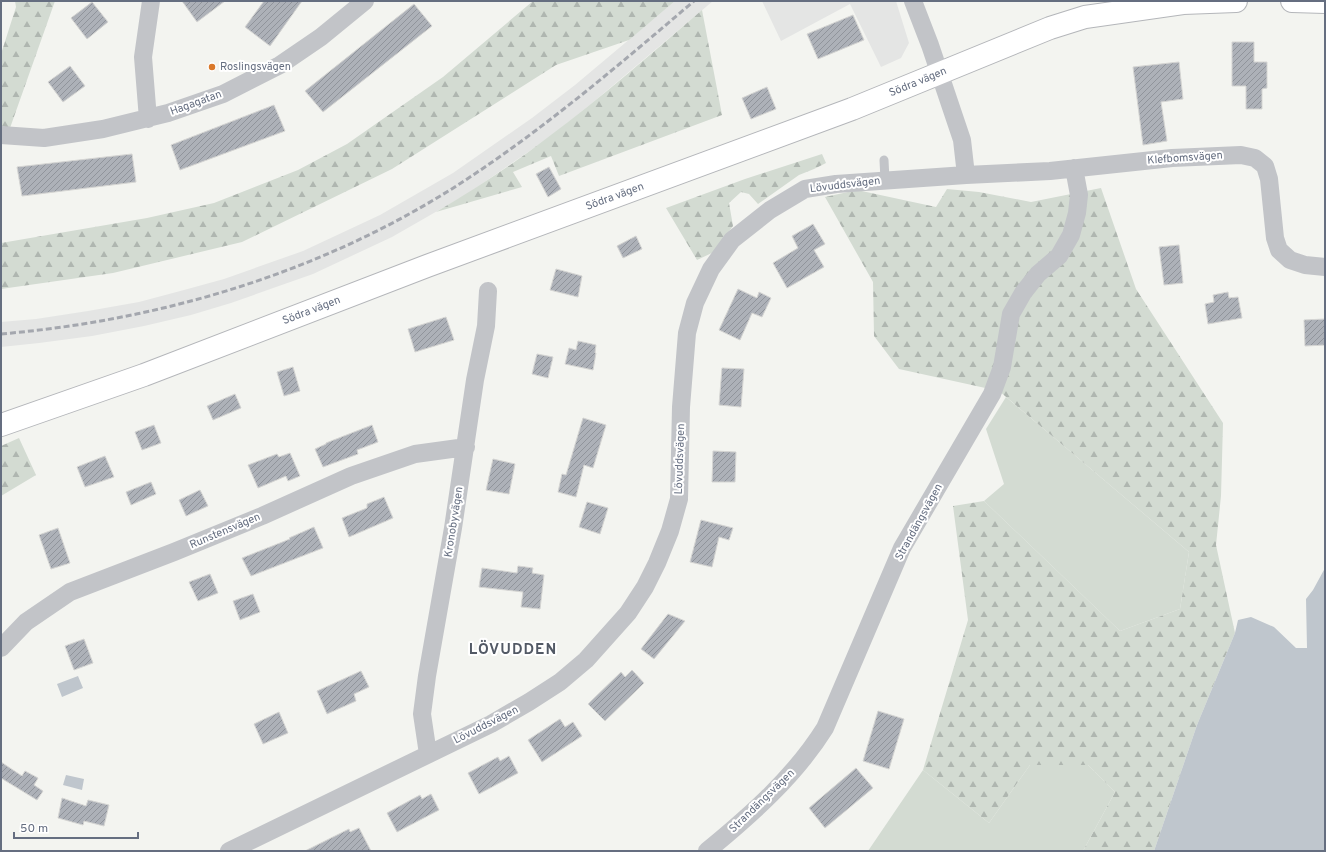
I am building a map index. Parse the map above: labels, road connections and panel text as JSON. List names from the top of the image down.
{
  "streets": {
    "highway": ["Södra vägen"],
    "street": [
      "Hagagatan",
      "Klefbomsvägen",
      "Lövuddsvägen",
      "Kronobyvägen",
      "Strandängsvägen",
      "Runstensvägen"
    ]
  },
  "crossings": [
    ["Klefbomsvägen", "Lövuddsvägen"],
    ["Klefbomsvägen", "Strandängsvägen"],
    ["Lövuddsvägen", "Kronobyvägen"],
    ["Kronobyvägen", "Runstensvägen"]
  ],
  "districts": ["LÖVUDDEN"],
  "places": ["Roslingsvägen"],
  "scale_bar": "50 m"
}
